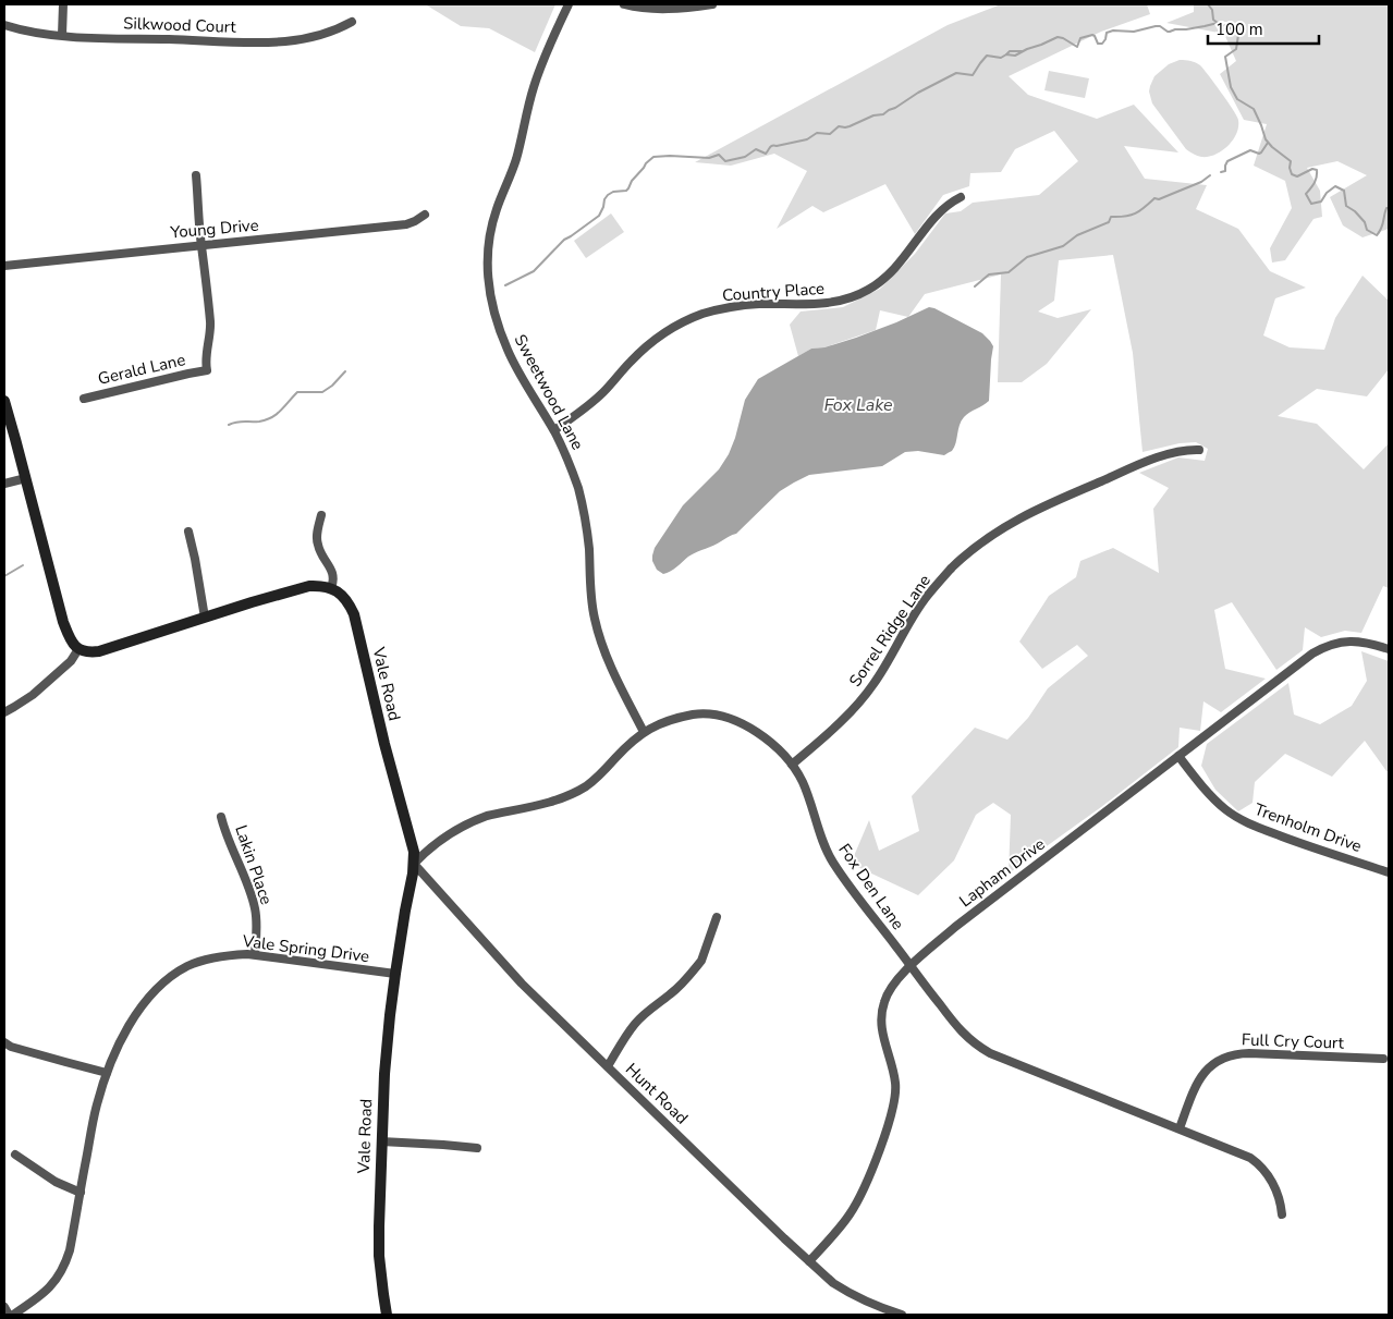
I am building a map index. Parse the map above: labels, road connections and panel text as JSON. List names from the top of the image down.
{
  "streets": {
    "main road": ["Vale Road"],
    "street": [
      "Silkwood Court",
      "Young Drive",
      "Country Place",
      "Gerald Lane",
      "Sweetwood Lane",
      "Sorrel Ridge Lane",
      "Trenholm Drive",
      "Lakin Place",
      "Lapham Drive",
      "Fox Den Lane",
      "Vale Spring Drive",
      "Full Cry Court",
      "Hunt Road"
    ]
  },
  "crossings": [
    ["Young Drive", "Gerald Lane"],
    ["Country Place", "Sweetwood Lane"],
    ["Sweetwood Lane", "Fox Den Lane"],
    ["Sorrel Ridge Lane", "Fox Den Lane"],
    ["Vale Road", "Fox Den Lane"],
    ["Vale Road", "Vale Spring Drive"],
    ["Vale Road", "Hunt Road"],
    ["Trenholm Drive", "Lapham Drive"],
    ["Lakin Place", "Vale Spring Drive"],
    ["Lapham Drive", "Fox Den Lane"],
    ["Lapham Drive", "Hunt Road"],
    ["Fox Den Lane", "Full Cry Court"],
    ["Fox Den Lane", "Hunt Road"]
  ],
  "water": ["Fox Lake"],
  "scale_bar": "100 m"
}
